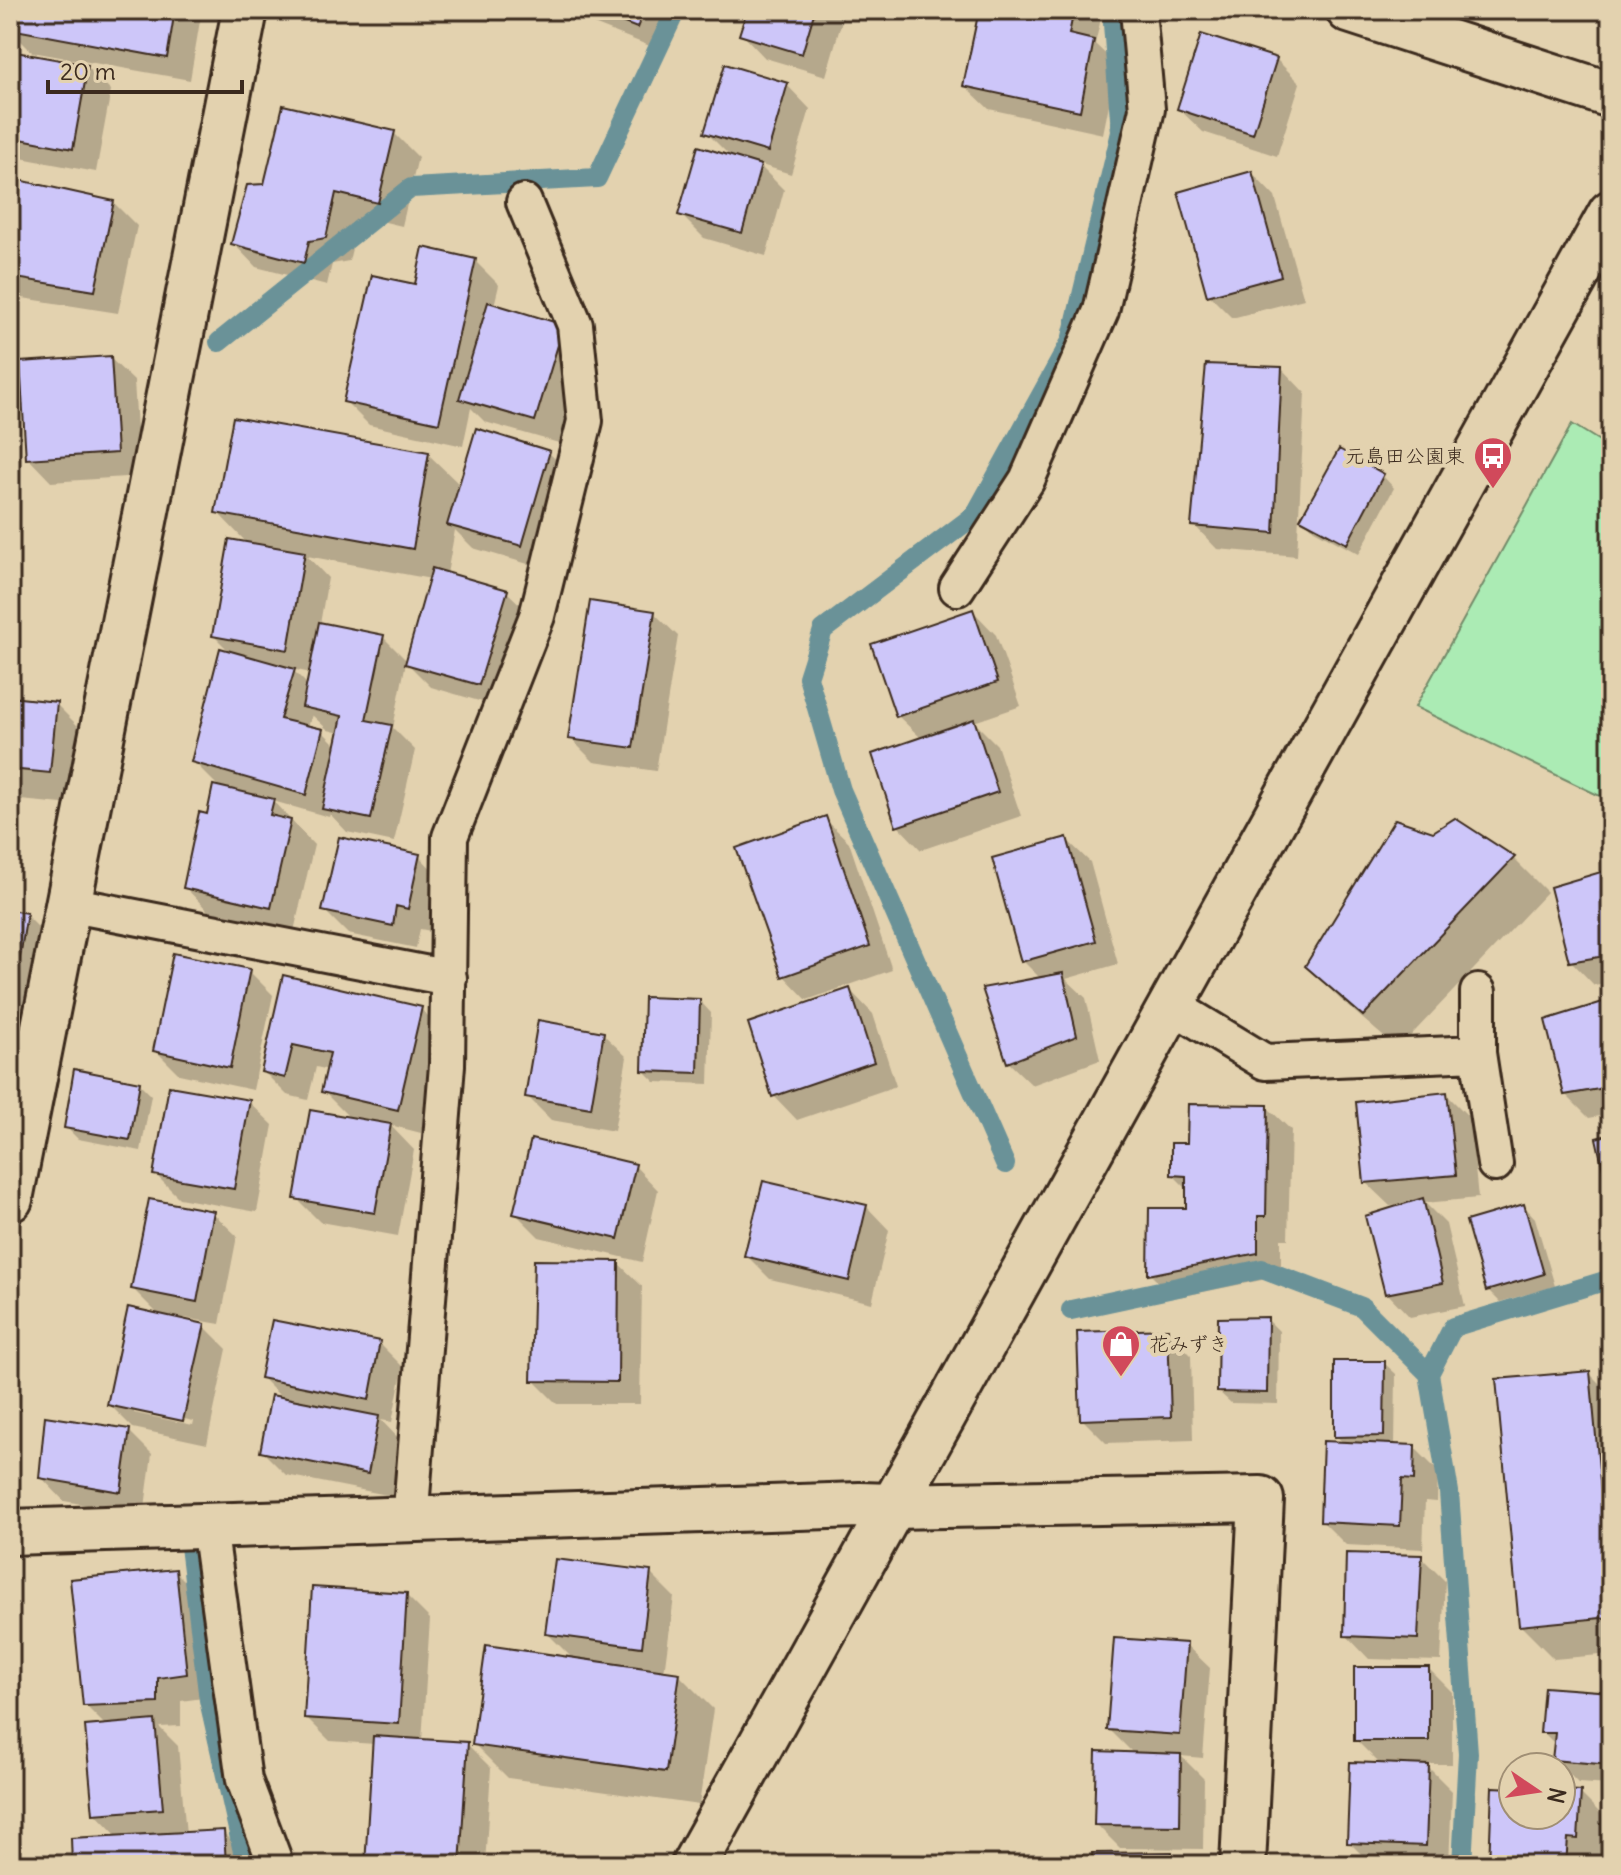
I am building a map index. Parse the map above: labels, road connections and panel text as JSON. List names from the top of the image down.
{
  "places": {
    "bus stop": ["元島田公園東"],
    "shop": ["花みずき"]
  },
  "scale_bar": "20 m",
  "north": "right"
}
